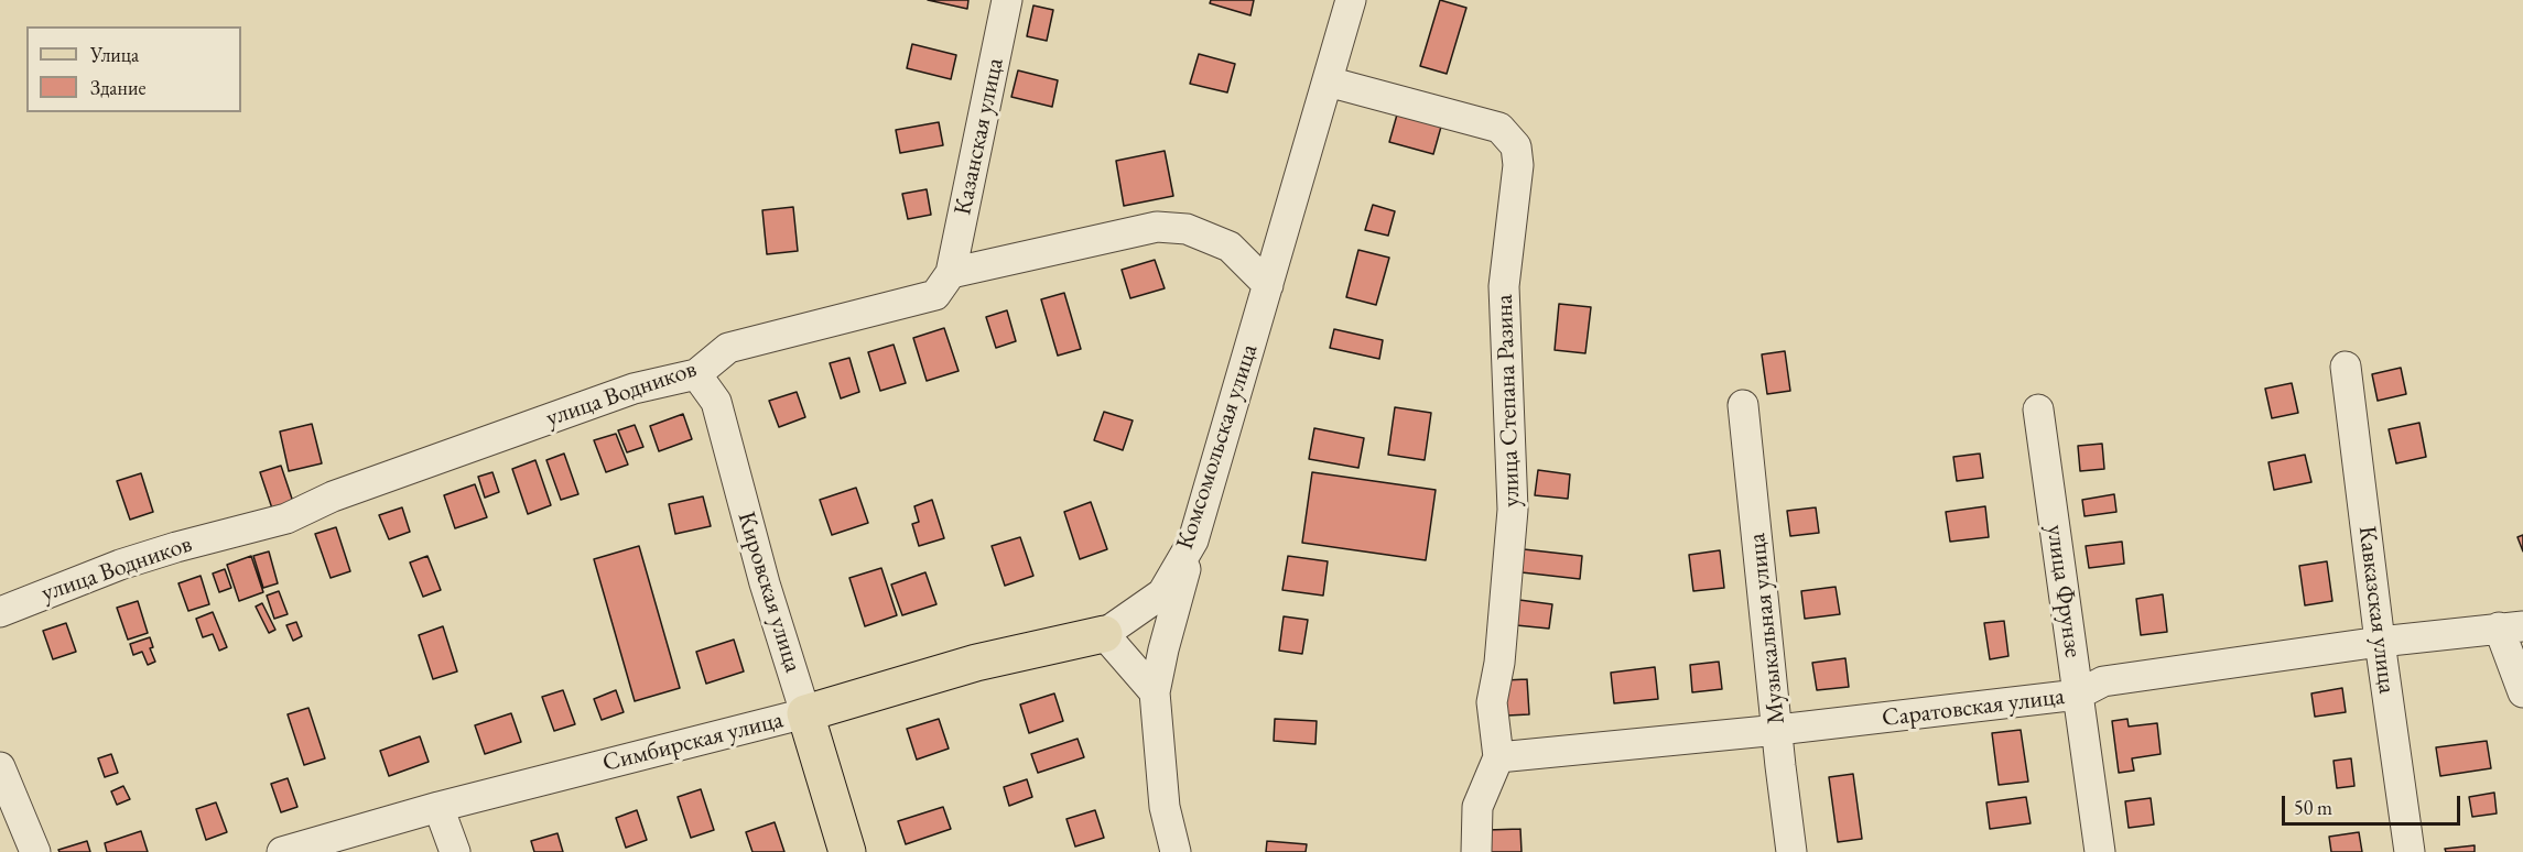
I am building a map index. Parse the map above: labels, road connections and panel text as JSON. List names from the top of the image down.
{
  "streets": {
    "main road": ["Кировская улица", "Симбирская улица"],
    "street": [
      "Казанская улица",
      "улица Водников",
      "улица Степана Разина",
      "Комсомольская улица",
      "улица Фрунзе",
      "Кавказская улица",
      "Музыкальная улица",
      "Саратовская улица"
    ]
  },
  "crossings": [
    ["Казанская улица", "улица Водников"],
    ["улица Водников", "Кировская улица"],
    ["улица Степана Разина", "Комсомольская улица"],
    ["улица Степана Разина", "Саратовская улица"],
    ["Комсомольская улица", "Симбирская улица"],
    ["улица Фрунзе", "Саратовская улица"],
    ["Кировская улица", "Симбирская улица"],
    ["Кавказская улица", "Саратовская улица"],
    ["Музыкальная улица", "Саратовская улица"]
  ],
  "legend": ["Улица", "Здание"],
  "scale_bar": "50 m"
}
